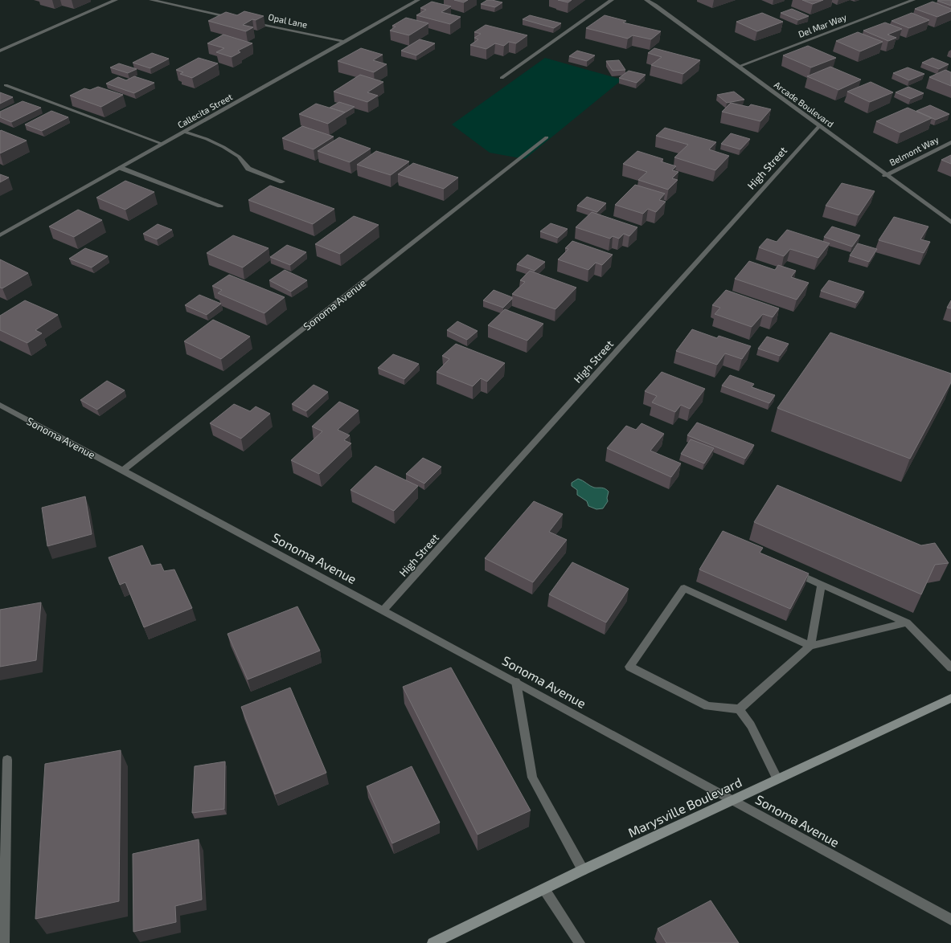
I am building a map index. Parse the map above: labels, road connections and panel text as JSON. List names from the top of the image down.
{
  "streets": {
    "main road": ["Marysville Boulevard"],
    "street": [
      "Opal Lane",
      "Del Mar Way",
      "Arcade Boulevard",
      "Callecita Street",
      "Belmont Way",
      "High Street",
      "Sonoma Avenue"
    ]
  },
  "crossings": [
    ["Opal Lane", "Callecita Street"],
    ["Del Mar Way", "Arcade Boulevard"],
    ["Arcade Boulevard", "Belmont Way"],
    ["Arcade Boulevard", "High Street"],
    ["High Street", "Sonoma Avenue"],
    ["Sonoma Avenue", "Marysville Boulevard"]
  ]
}
